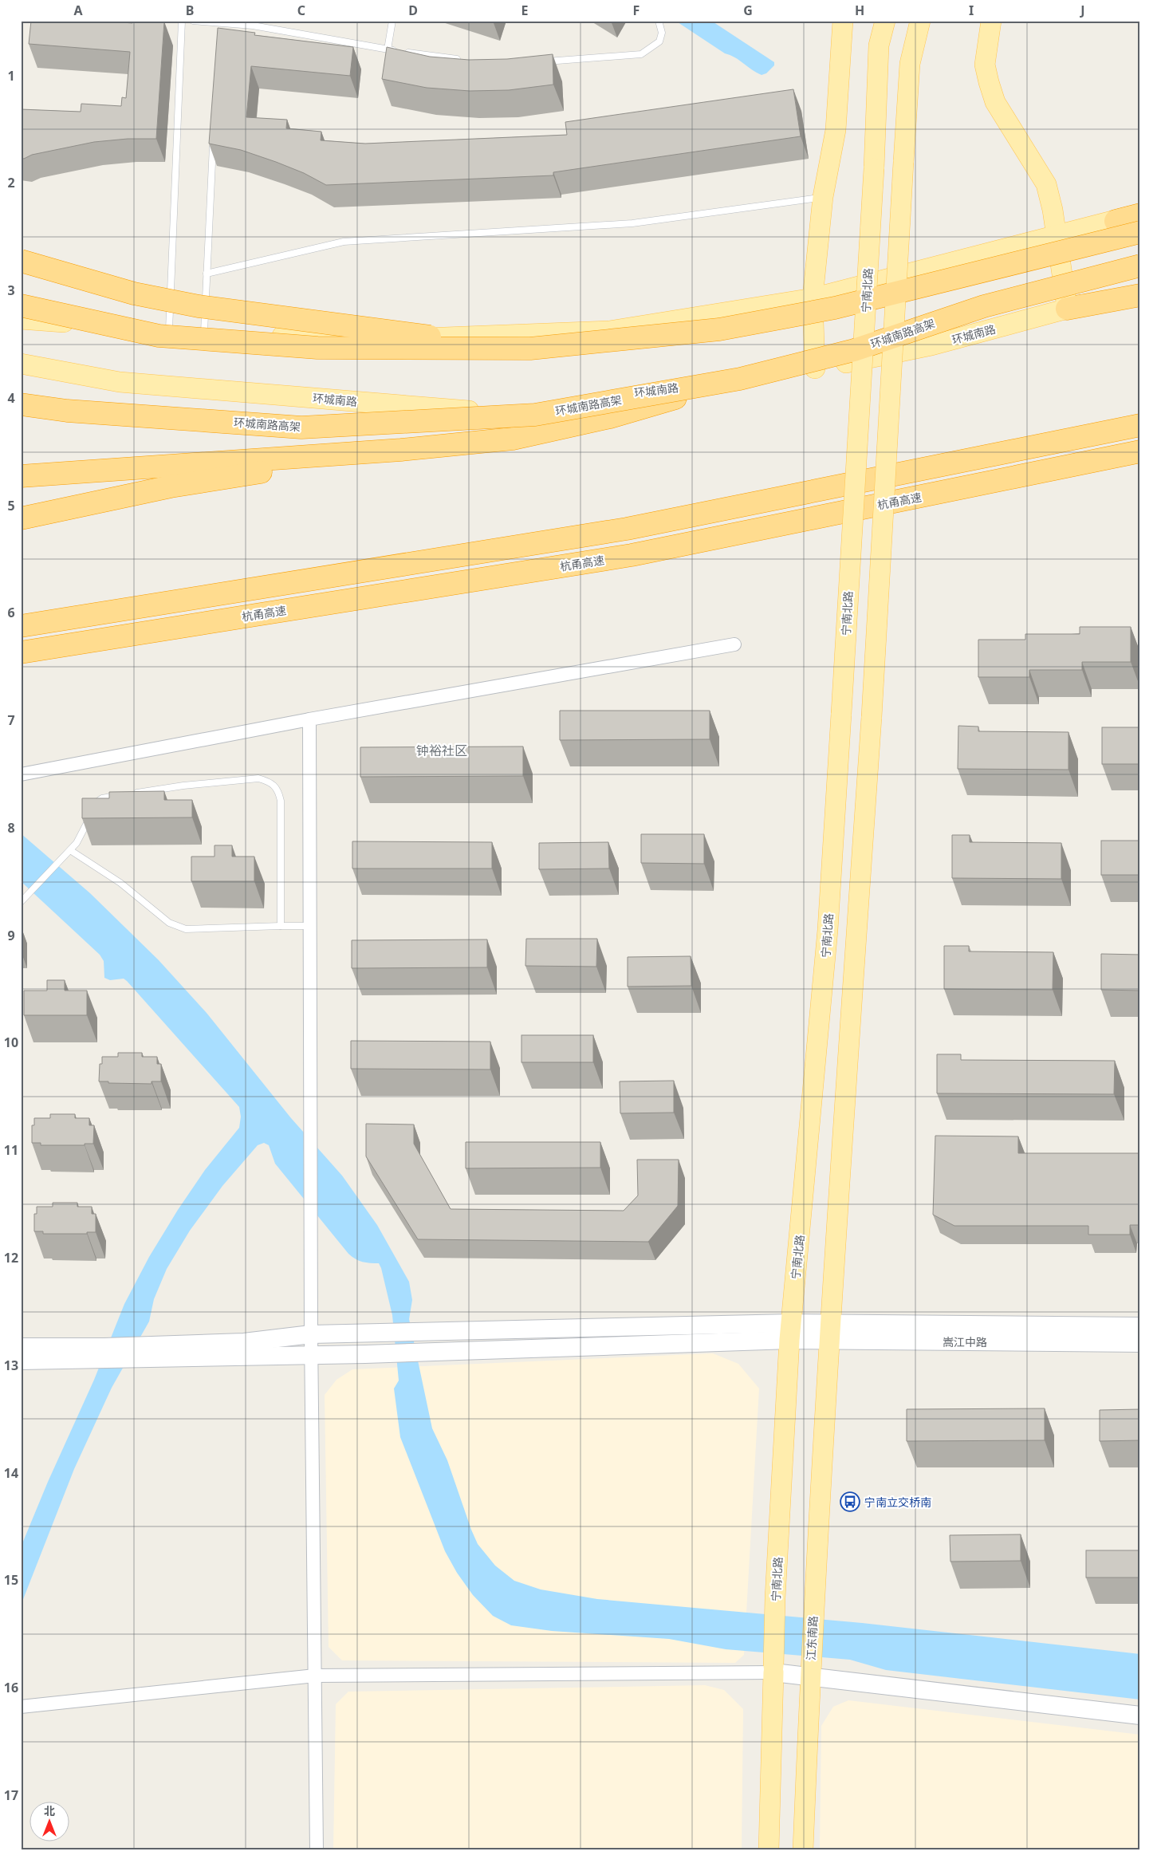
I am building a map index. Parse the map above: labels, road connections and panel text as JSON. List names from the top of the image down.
{
  "streets": {
    "highway": ["环城南路高架", "杭甬高速"],
    "main road": ["宁南北路", "环城南路", "江东南路"],
    "street": ["嵩江中路"]
  },
  "crossings": [
    ["宁南北路", "嵩江中路"],
    ["嵩江中路", "江东南路"]
  ],
  "districts": ["钟裕社区"],
  "places": {
    "bus stop": ["宁南立交桥南"]
  },
  "north": "top",
  "grid": {
    "columns": [
      "A",
      "B",
      "C",
      "D",
      "E",
      "F",
      "G",
      "H",
      "I",
      "J"
    ],
    "rows": [
      "1",
      "2",
      "3",
      "4",
      "5",
      "6",
      "7",
      "8",
      "9",
      "10",
      "11",
      "12",
      "13",
      "14",
      "15",
      "16",
      "17"
    ]
  }
}
